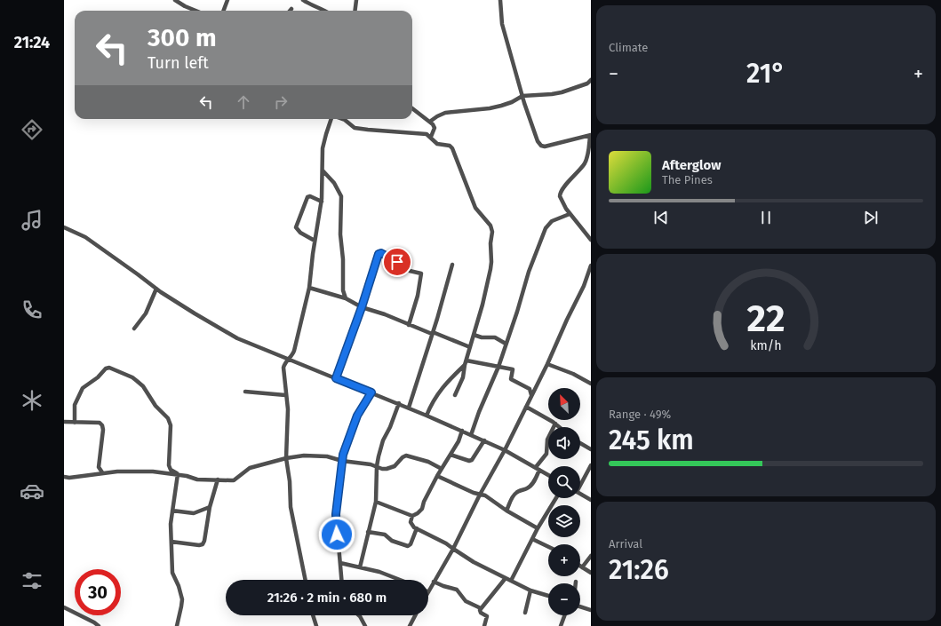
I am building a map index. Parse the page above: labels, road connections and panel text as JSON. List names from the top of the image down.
{
  "north": "top left",
  "page": {
    "tabs": "21:24",
    "tile": [
      "Climate",
      ["Range · 49%", "245 km"],
      ["Arrival", "21:26"]
    ],
    "turn": ["300 m", "Turn left"],
    "heat": ["−", "21°", "+"],
    "song": ["Afterglow", "The Pines"],
    "map_buttons": ["+", "−"],
    "limit": "30",
    "trip": "21:26 · 2 min · 680 m",
    "gauge": ["22", "km/h"]
  }
}
